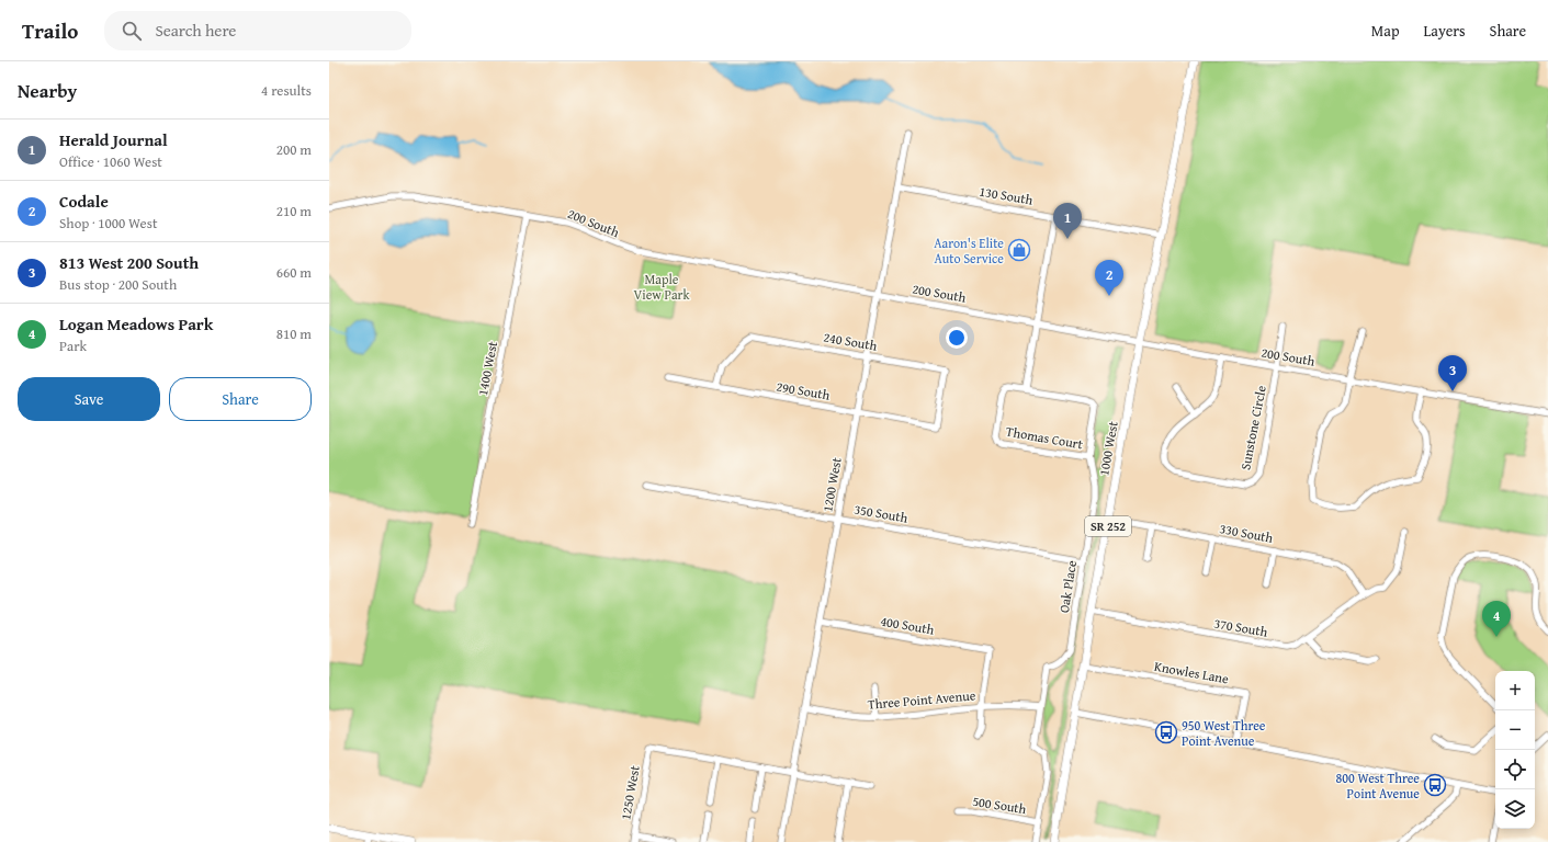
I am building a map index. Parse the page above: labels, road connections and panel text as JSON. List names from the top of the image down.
{
  "streets": {
    "main road": ["1000 West", "SR 252"],
    "street": [
      "130 South",
      "200 South",
      "240 South",
      "1400 West",
      "290 South",
      "Sunstone Circle",
      "Thomas Court",
      "1200 West",
      "350 South",
      "330 South",
      "Oak Place",
      "400 South",
      "370 South",
      "Knowles Lane",
      "Three Point Avenue",
      "1250 West",
      "500 South"
    ]
  },
  "crossings": [
    ["130 South", "1000 West"],
    ["130 South", "1200 West"],
    ["200 South", "1400 West"],
    ["200 South", "Sunstone Circle"],
    ["200 South", "1000 West"],
    ["200 South", "1200 West"],
    ["240 South", "290 South"],
    ["240 South", "1200 West"],
    ["290 South", "1200 West"],
    ["Thomas Court", "Oak Place"],
    ["1000 West", "330 South"],
    ["1000 West", "370 South"],
    ["1000 West", "Knowles Lane"],
    ["1200 West", "350 South"],
    ["1200 West", "400 South"],
    ["1200 West", "Three Point Avenue"],
    ["350 South", "Oak Place"],
    ["330 South", "370 South"],
    ["Oak Place", "Three Point Avenue"],
    ["400 South", "Three Point Avenue"]
  ],
  "parks": ["Maple View Park"],
  "places": {
    "shop": ["Aaron's Elite Auto Service"],
    "bus stop": ["950 West Three Point Avenue", "800 West Three Point Avenue"]
  },
  "page": {
    "header": "Trailo",
    "search": "Search here",
    "nav": ["Map", "Layers", "Share"],
    "heading": ["Nearby", "4 results"],
    "list": [
      {
        "mark": "1",
        "name": "Herald Journal",
        "note": "Office · 1060 West",
        "value": "200 m"
      },
      {
        "mark": "2",
        "name": "Codale",
        "note": "Shop · 1000 West",
        "value": "210 m"
      },
      {
        "mark": "3",
        "name": "813 West 200 South",
        "note": "Bus stop · 200 South",
        "value": "660 m"
      },
      {
        "mark": "4",
        "name": "Logan Meadows Park",
        "note": "Park",
        "value": "810 m"
      }
    ],
    "pins": [
      "1",
      "2",
      "3",
      "4"
    ],
    "buttons": ["Save", "Share"],
    "map_buttons": ["+", "−"]
  }
}
